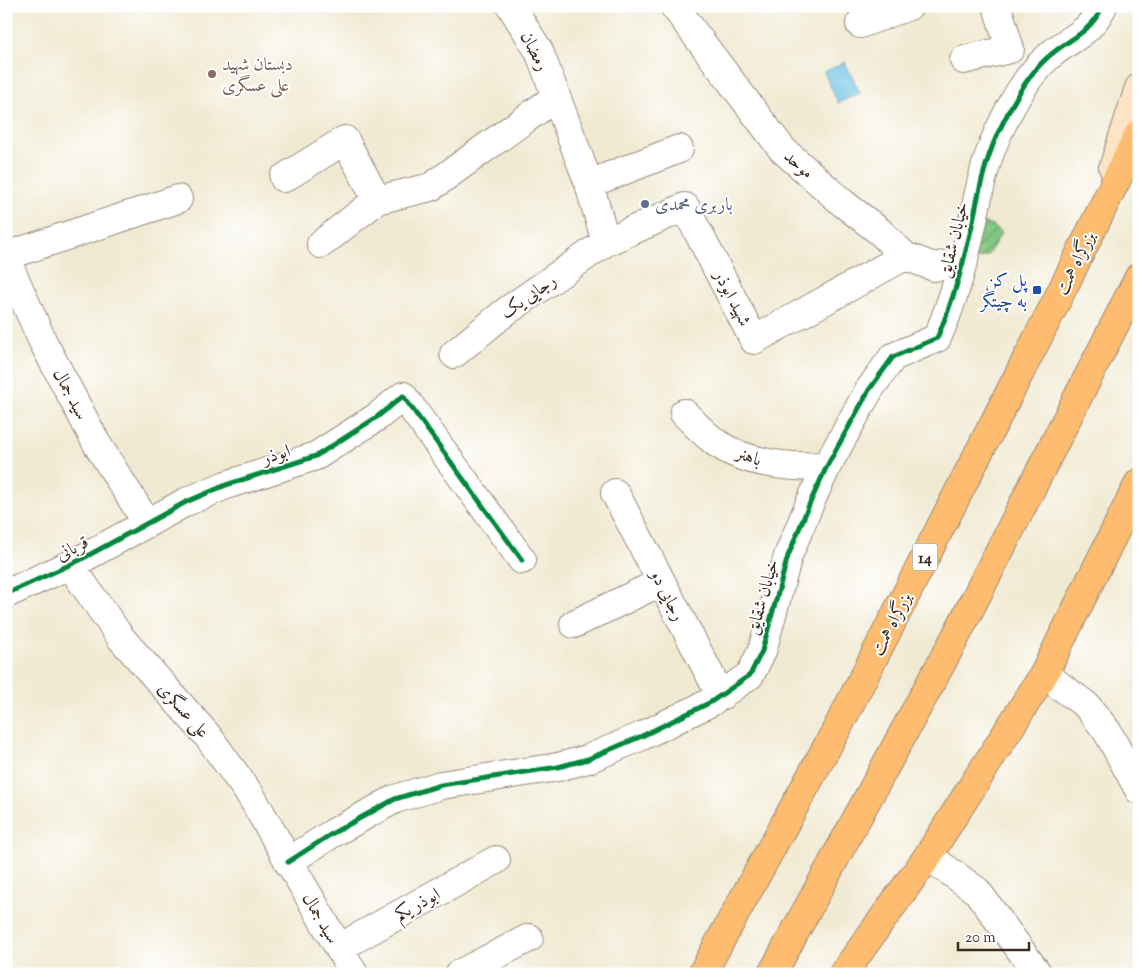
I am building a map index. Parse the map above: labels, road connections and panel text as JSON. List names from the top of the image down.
{
  "streets": {
    "highway": ["بزرگراه همت", "14"],
    "street": [
      "رمضان",
      "موحد",
      "خیابان شقایق",
      "رجایی یک",
      "شهید ابوذر",
      "سید جمال",
      "ابوذر",
      "باهنر",
      "قربانی",
      "رجایی دو",
      "علی عسگری",
      "ابوذر یکم"
    ]
  },
  "crossings": [
    ["موحد", "خیابان شقایق"],
    ["موحد", "شهید ابوذر"],
    ["خیابان شقایق", "سید جمال"],
    ["خیابان شقایق", "باهنر"],
    ["خیابان شقایق", "رجایی دو"],
    ["خیابان شقایق", "علی عسگری"],
    ["رجایی یک", "شهید ابوذر"],
    ["سید جمال", "ابوذر"],
    ["سید جمال", "قربانی"],
    ["سید جمال", "علی عسگری"],
    ["سید جمال", "ابوذر یکم"],
    ["ابوذر", "قربانی"],
    ["قربانی", "علی عسگری"]
  ],
  "places": {
    "other": ["دبستان شهید علی عسگری", "باربری محمدی"],
    "transit": ["پل کن به چیتگر"]
  },
  "scale_bar": "20 m"
}
